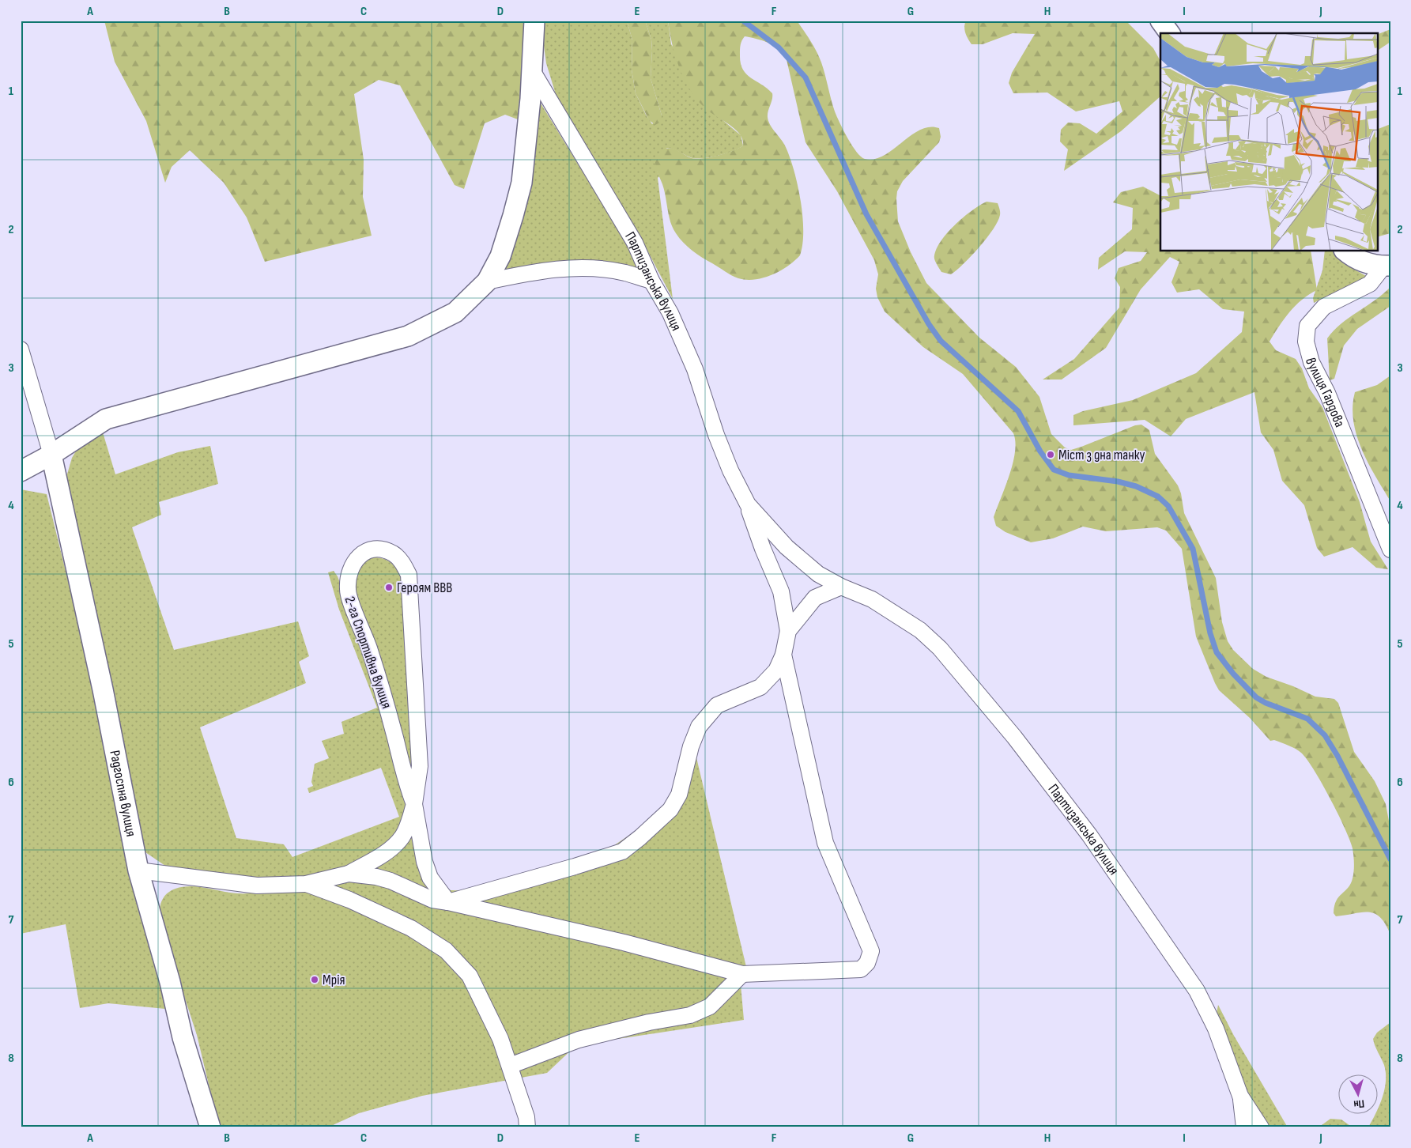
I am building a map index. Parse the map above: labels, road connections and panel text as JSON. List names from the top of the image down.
{
  "streets": {
    "street": [
      "Партизанська вулиця",
      "вулиця Гардова",
      "2-га Спортивна вулиця",
      "Радгоспна вулиця"
    ]
  },
  "places": ["Міст з дна танку", "Героям ВВВ", "Мрія"],
  "north": "bottom",
  "grid": {
    "columns": [
      "A",
      "B",
      "C",
      "D",
      "E",
      "F",
      "G",
      "H",
      "I",
      "J"
    ],
    "rows": [
      "1",
      "2",
      "3",
      "4",
      "5",
      "6",
      "7",
      "8"
    ]
  }
}
